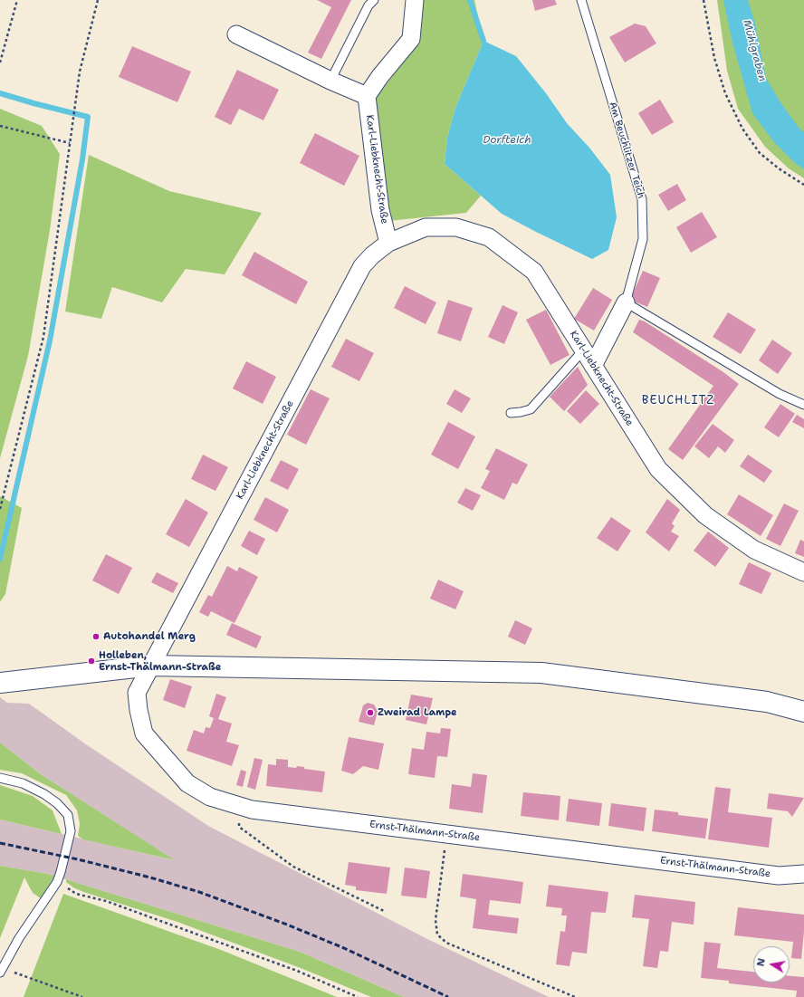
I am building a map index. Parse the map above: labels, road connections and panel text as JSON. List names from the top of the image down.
{
  "streets": {
    "street": ["Am Beuchlitzer Teich", "Karl-Liebknecht-Straße", "Ernst-Thälmann-Straße"]
  },
  "crossings": [
    ["Am Beuchlitzer Teich", "Karl-Liebknecht-Straße"],
    ["Karl-Liebknecht-Straße", "Ernst-Thälmann-Straße"]
  ],
  "districts": ["BEUCHLITZ"],
  "water": ["Mühlgraben", "Dorfteich"],
  "places": ["Autohandel Merg", "Holleben, Ernst-Thälmann-Straße", "Zweirad Lampe"],
  "north": "left"
}
